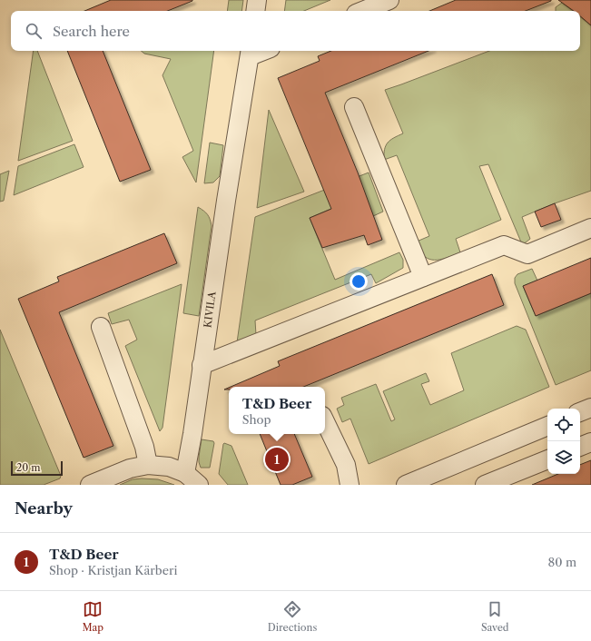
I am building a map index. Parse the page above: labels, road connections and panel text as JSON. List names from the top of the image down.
{
  "streets": {
    "street": ["KIVILA"]
  },
  "scale_bar": "20 m",
  "page": {
    "search": "Search here",
    "popup": ["T&D Beer", "Shop"],
    "pins": "1",
    "scale": "20 m",
    "heading": "Nearby",
    "list": [
      {
        "mark": "1",
        "name": "T&D Beer",
        "note": "Shop · Kristjan Kärberi",
        "value": "80 m"
      }
    ],
    "nav": ["Map", "Directions", "Saved"]
  }
}
